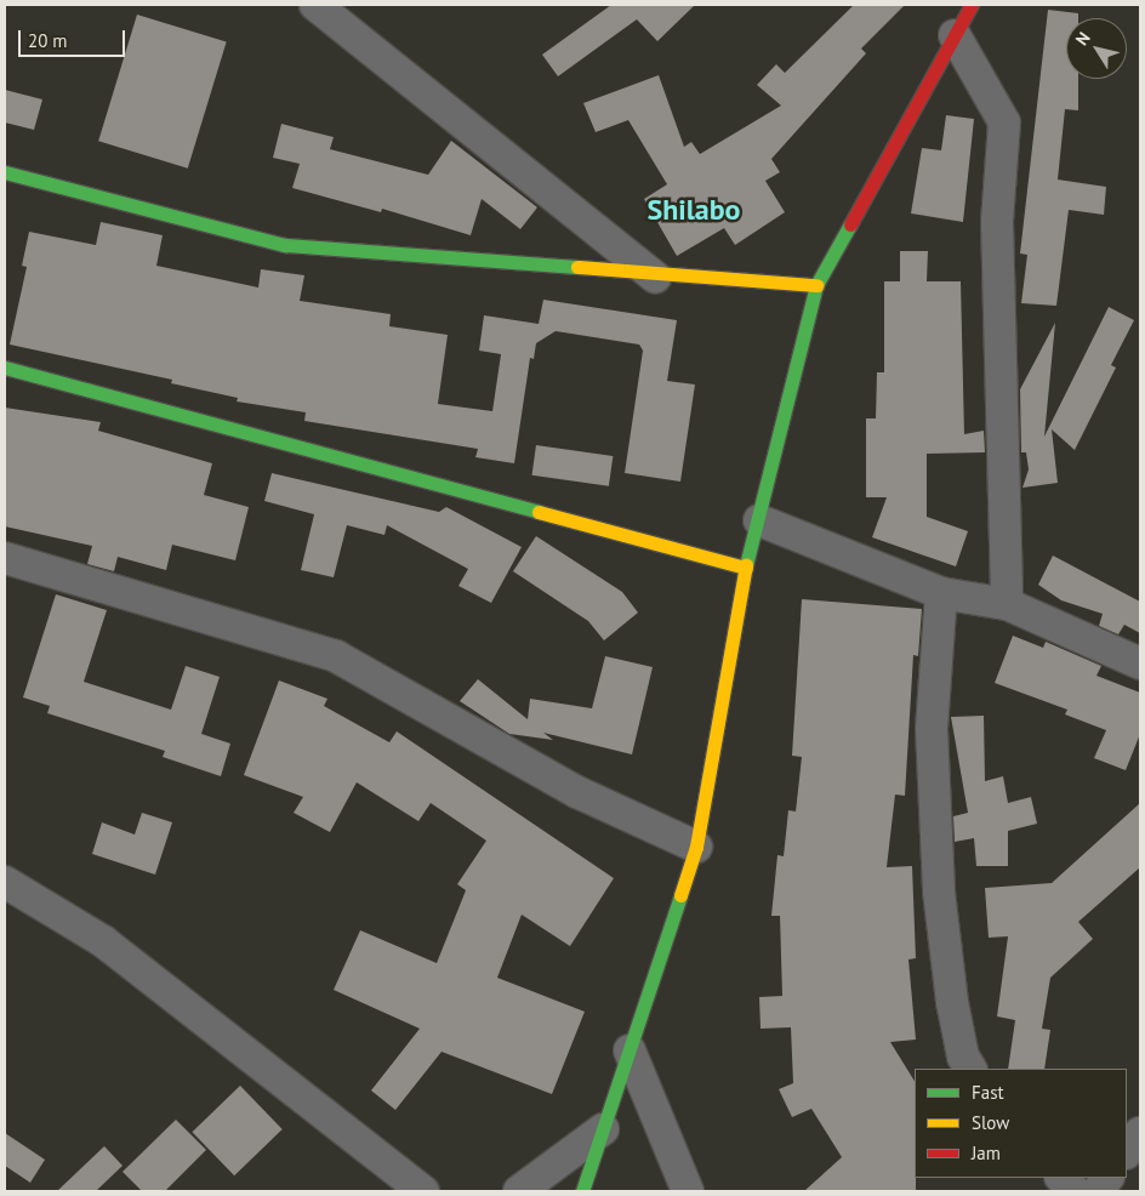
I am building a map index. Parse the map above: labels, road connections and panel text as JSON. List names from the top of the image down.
{
  "districts": ["Shilabo"],
  "legend": ["Fast", "Slow", "Jam"],
  "scale_bar": "20 m",
  "north": "top left"
}
